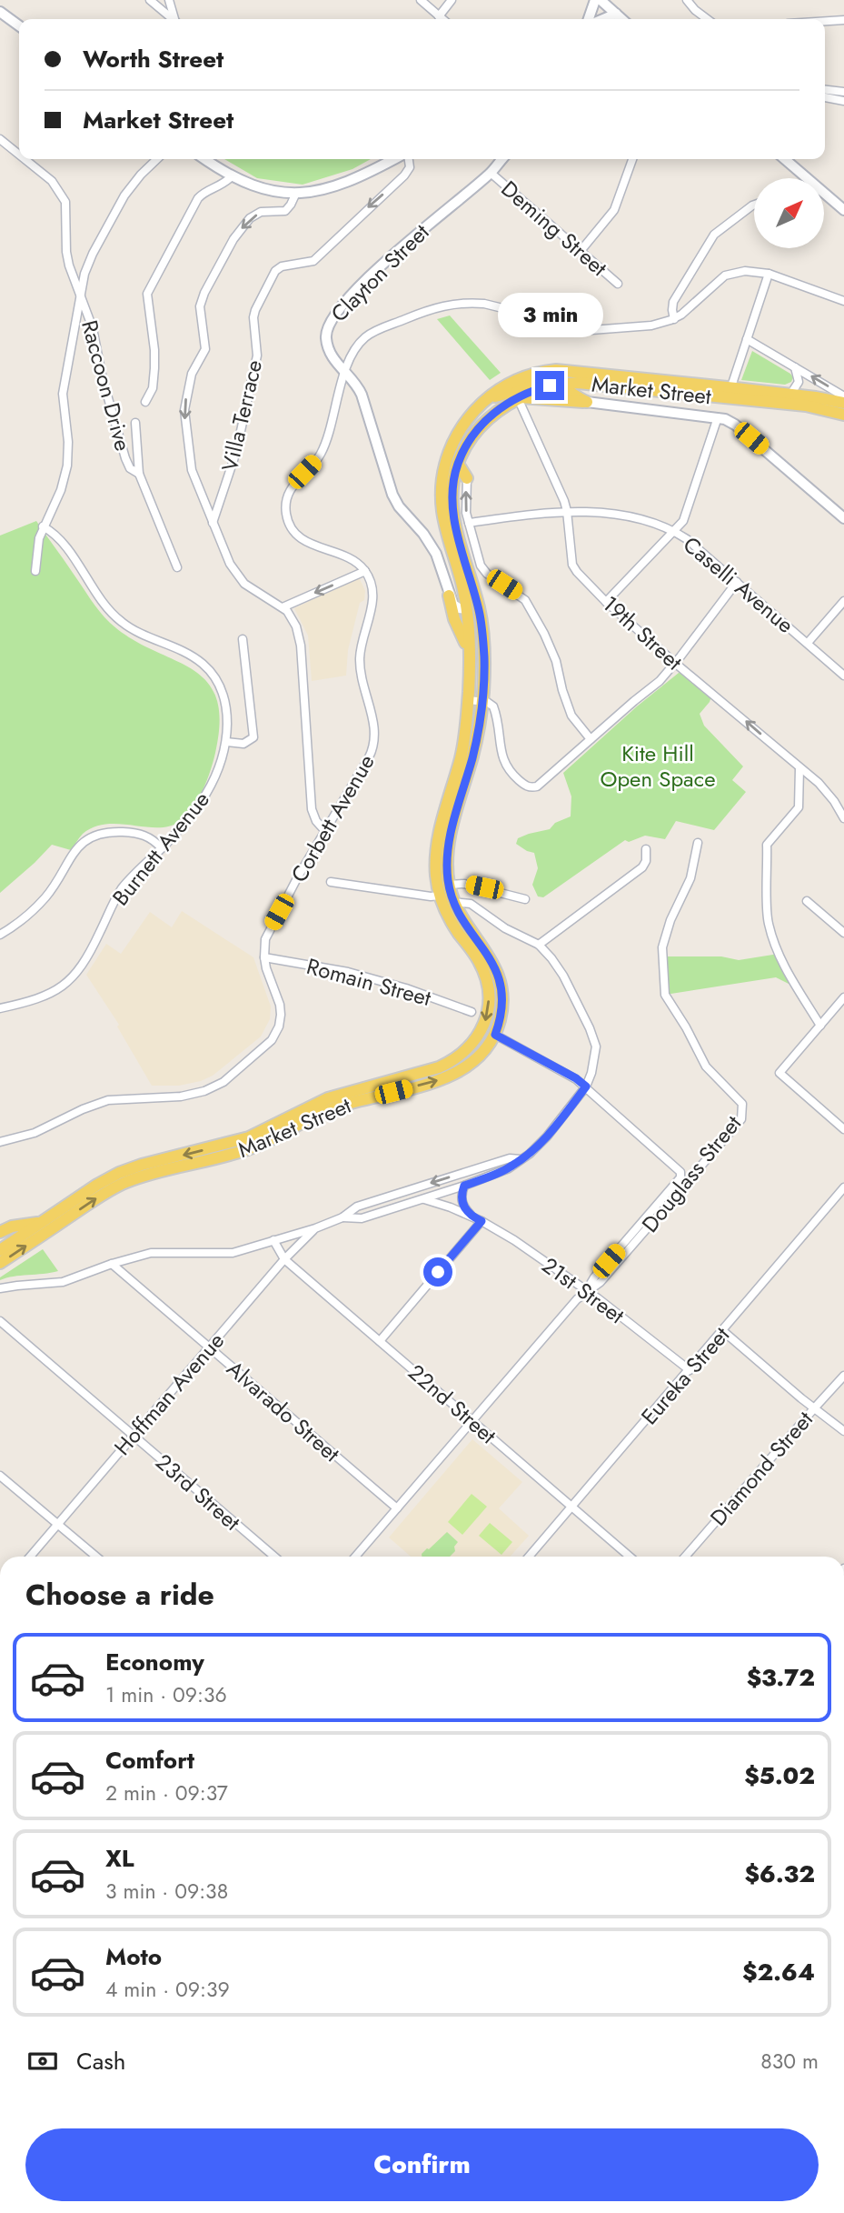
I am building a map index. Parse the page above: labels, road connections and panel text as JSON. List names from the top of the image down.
{
  "streets": {
    "main road": ["Clayton Street", "Market Street"],
    "street": [
      "Deming Street",
      "Raccoon Drive",
      "Villa Terrace",
      "Caselli Avenue",
      "19th Street",
      "Corbett Avenue",
      "Burnett Avenue",
      "Romain Street",
      "Douglass Street",
      "21st Street",
      "Eureka Street",
      "Hoffman Avenue",
      "22nd Street",
      "Alvarado Street",
      "Diamond Street",
      "23rd Street"
    ]
  },
  "crossings": [
    ["Deming Street", "Clayton Street"],
    ["Market Street", "19th Street"],
    ["Caselli Avenue", "19th Street"],
    ["Corbett Avenue", "Romain Street"],
    ["Douglass Street", "21st Street"],
    ["Douglass Street", "22nd Street"],
    ["Douglass Street", "Alvarado Street"],
    ["21st Street", "Eureka Street"],
    ["Eureka Street", "22nd Street"],
    ["Hoffman Avenue", "22nd Street"],
    ["Hoffman Avenue", "Alvarado Street"],
    ["Hoffman Avenue", "23rd Street"]
  ],
  "one_way": ["Villa Terrace"],
  "parks": ["Kite Hill Open Space"],
  "north": "top right",
  "page": {
    "banner": ["Worth Street", "Market Street"],
    "bubble": "3 min",
    "heading": "Choose a ride",
    "list": [
      {
        "name": "Economy",
        "note": "1 min · 09:36",
        "value": "$3.72"
      },
      {
        "name": "Comfort",
        "note": "2 min · 09:37",
        "value": "$5.02"
      },
      {
        "name": "XL",
        "note": "3 min · 09:38",
        "value": "$6.32"
      },
      {
        "name": "Moto",
        "note": "4 min · 09:39",
        "value": "$2.64"
      }
    ],
    "pay": ["Cash", "830 m"],
    "buttons": "Confirm"
  }
}
